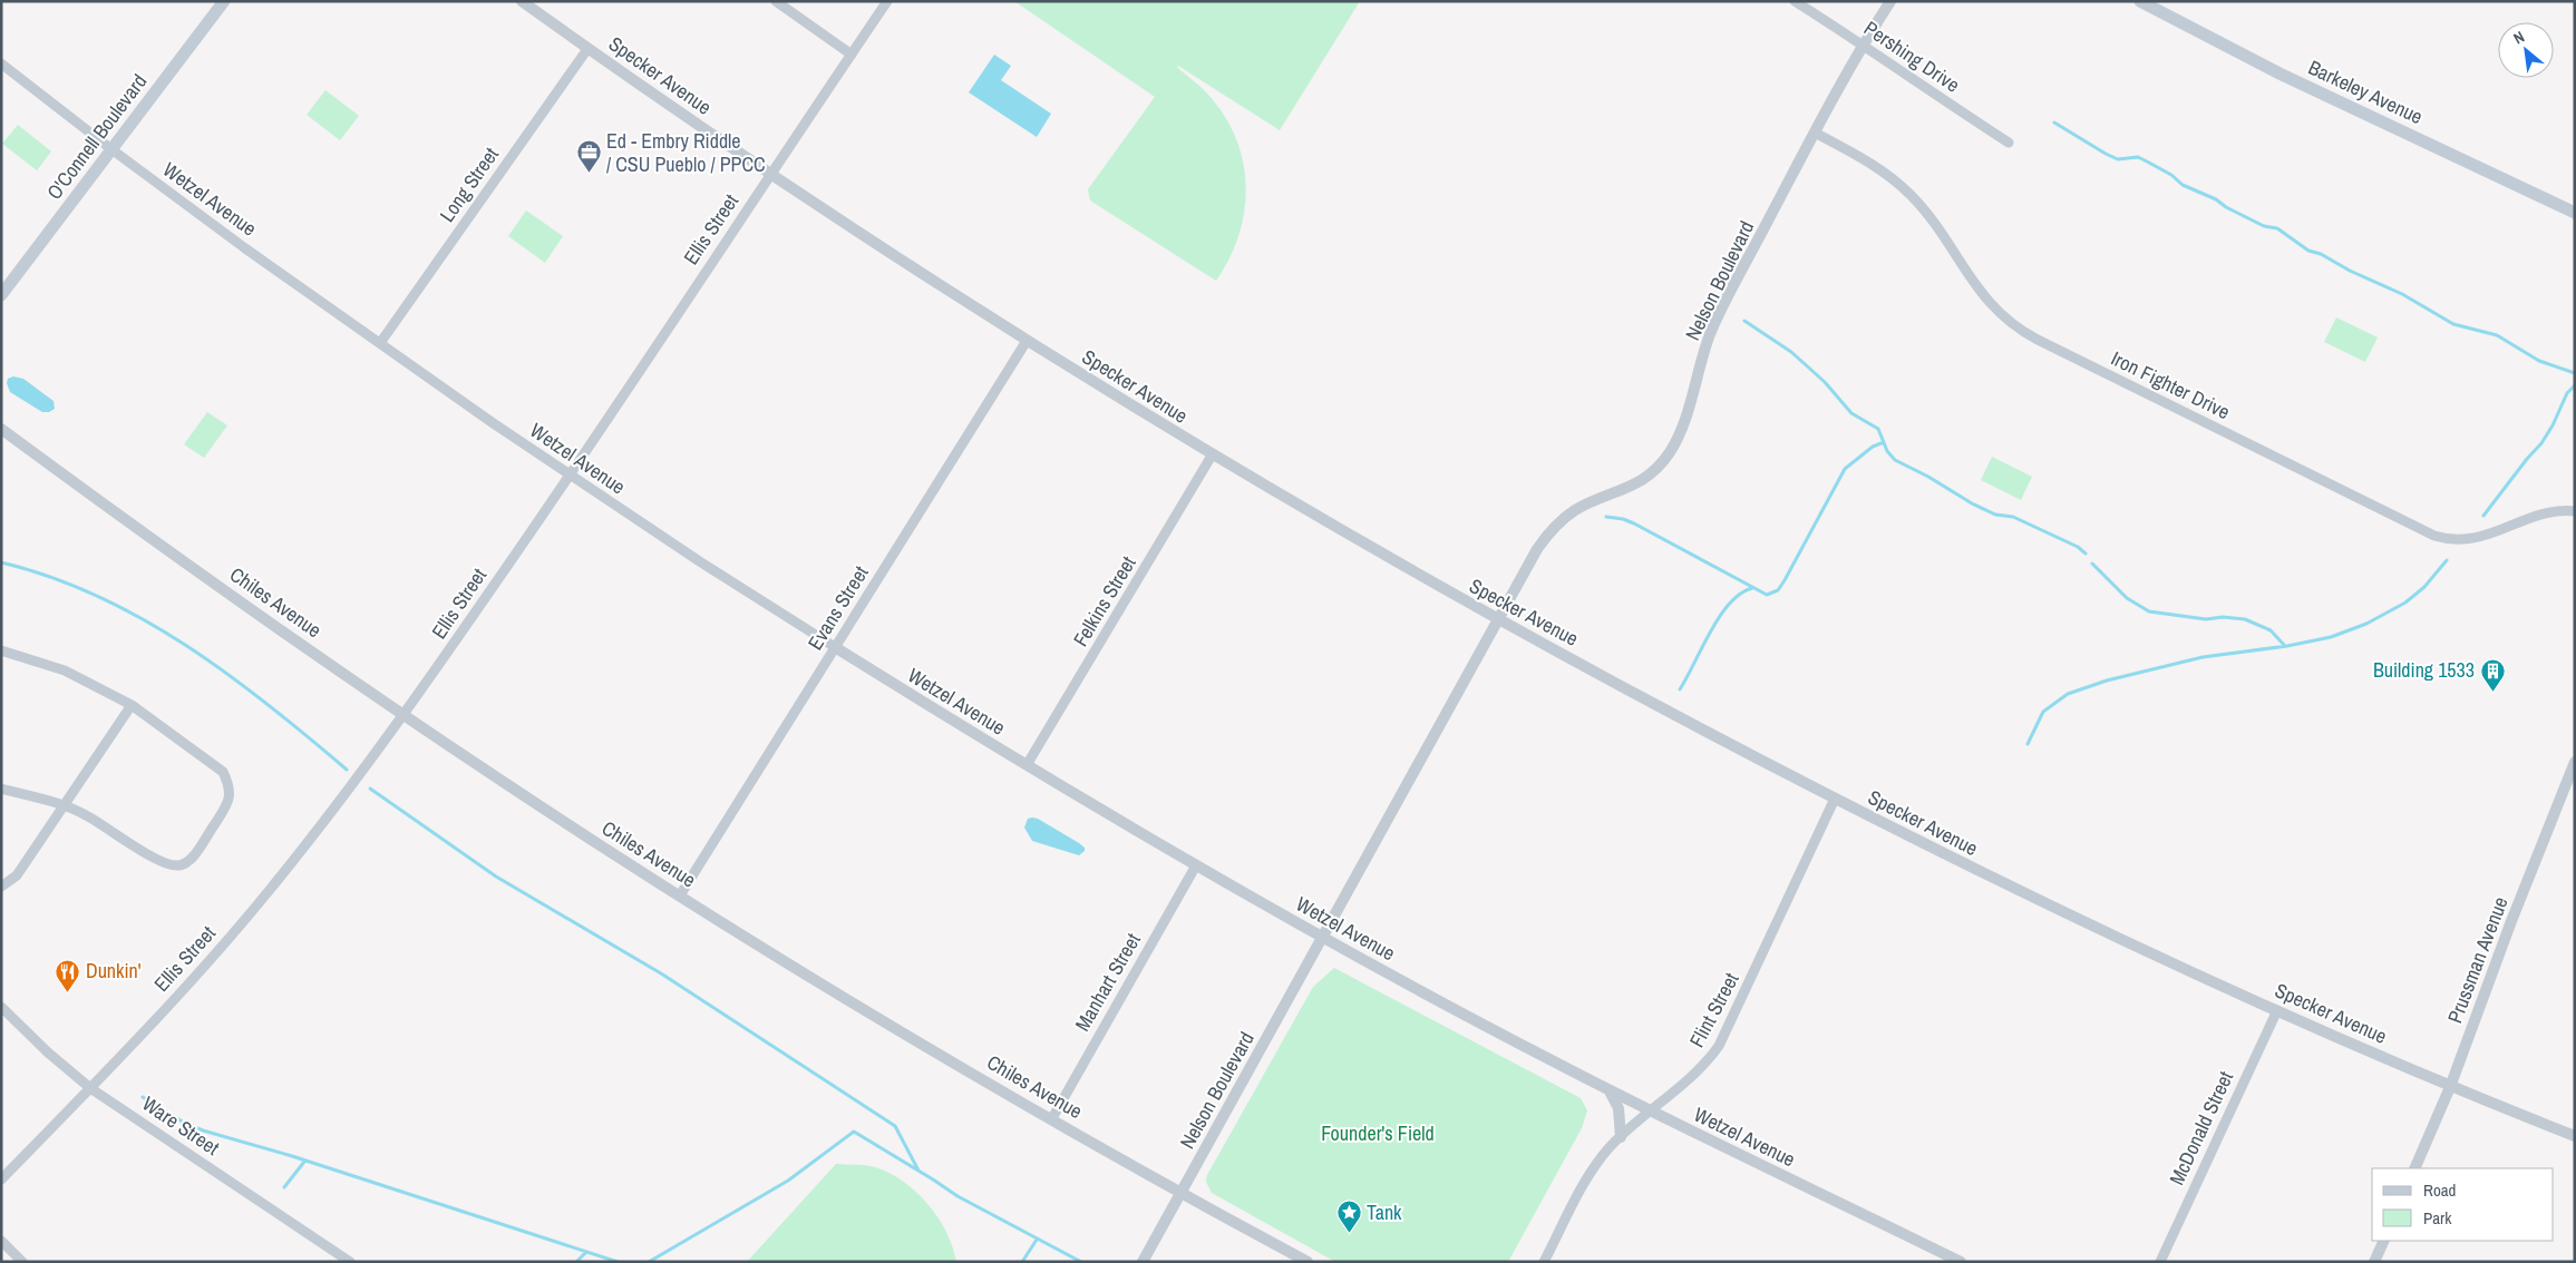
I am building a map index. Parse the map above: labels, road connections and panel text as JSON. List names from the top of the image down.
{
  "streets": {
    "main road": ["Barkeley Avenue", "O'Connell Boulevard"],
    "street": [
      "Pershing Drive",
      "Specker Avenue",
      "Long Street",
      "Wetzel Avenue",
      "Ellis Street",
      "Nelson Boulevard",
      "Iron Fighter Drive",
      "Felkins Street",
      "Chiles Avenue",
      "Evans Street",
      "Prussman Avenue",
      "Manhart Street",
      "Flint Street",
      "Ware Street",
      "McDonald Street"
    ]
  },
  "crossings": [
    ["Pershing Drive", "Nelson Boulevard"],
    ["Specker Avenue", "Long Street"],
    ["Specker Avenue", "Ellis Street"],
    ["Specker Avenue", "Nelson Boulevard"],
    ["Specker Avenue", "Felkins Street"],
    ["Specker Avenue", "Evans Street"],
    ["Specker Avenue", "Prussman Avenue"],
    ["Specker Avenue", "Flint Street"],
    ["Specker Avenue", "McDonald Street"],
    ["O'Connell Boulevard", "Wetzel Avenue"],
    ["Long Street", "Wetzel Avenue"],
    ["Wetzel Avenue", "Ellis Street"],
    ["Wetzel Avenue", "Nelson Boulevard"],
    ["Wetzel Avenue", "Felkins Street"],
    ["Wetzel Avenue", "Evans Street"],
    ["Wetzel Avenue", "Manhart Street"],
    ["Wetzel Avenue", "Flint Street"],
    ["Ellis Street", "Chiles Avenue"],
    ["Ellis Street", "Ware Street"],
    ["Nelson Boulevard", "Iron Fighter Drive"],
    ["Nelson Boulevard", "Chiles Avenue"],
    ["Chiles Avenue", "Evans Street"],
    ["Chiles Avenue", "Manhart Street"]
  ],
  "parks": ["Founder's Field"],
  "places": {
    "office": ["Ed - Embry Riddle / CSU Pueblo / PPCC"],
    "building": ["Building 1533"],
    "restaurant": ["Dunkin'"],
    "place": ["Tank"]
  },
  "legend": ["Road", "Park"],
  "north": "top left"
}
